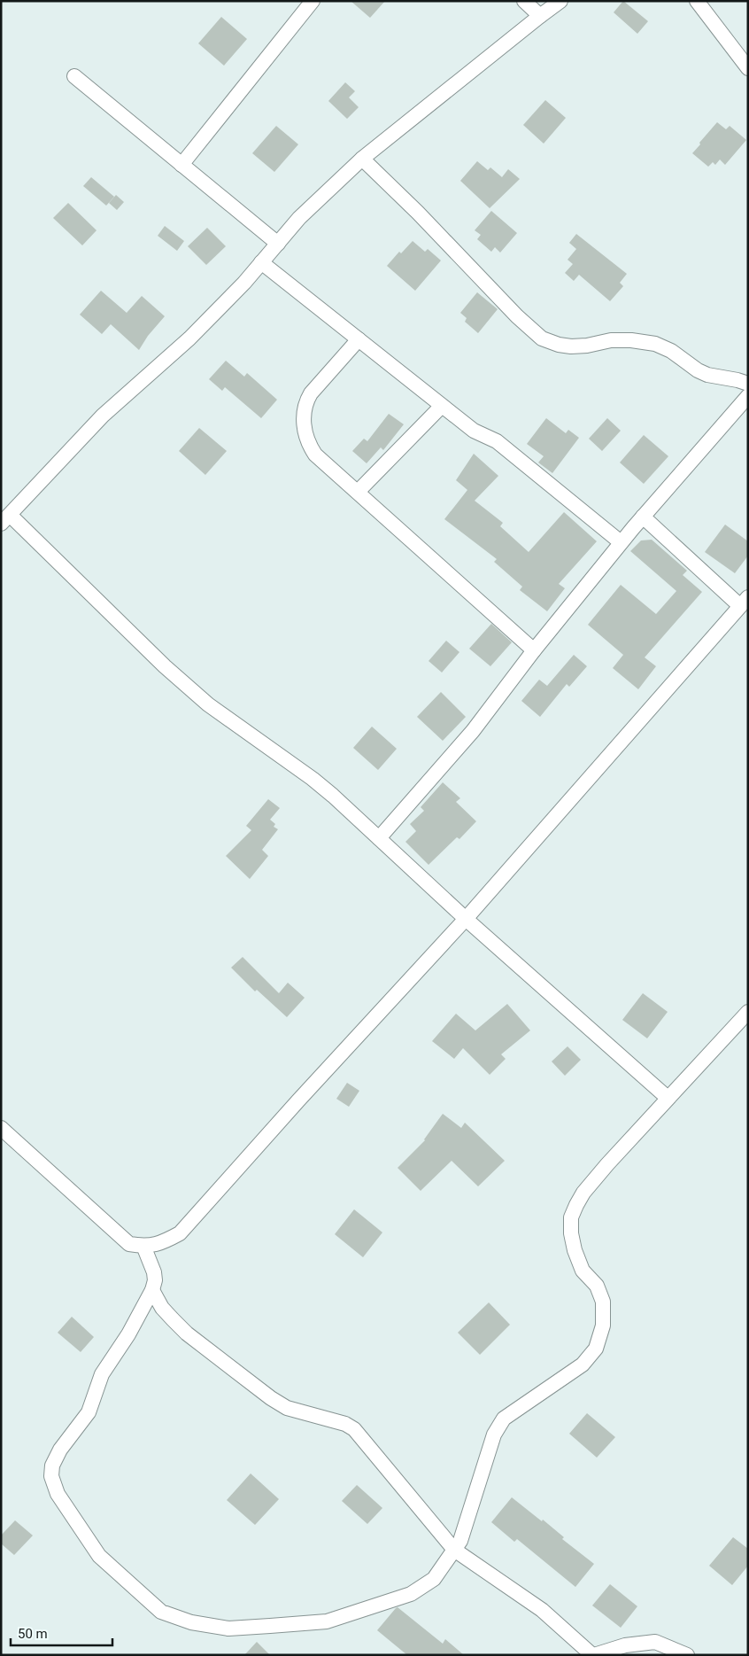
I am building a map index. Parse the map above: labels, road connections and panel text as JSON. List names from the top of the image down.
{
  "scale_bar": "50 m"
}
